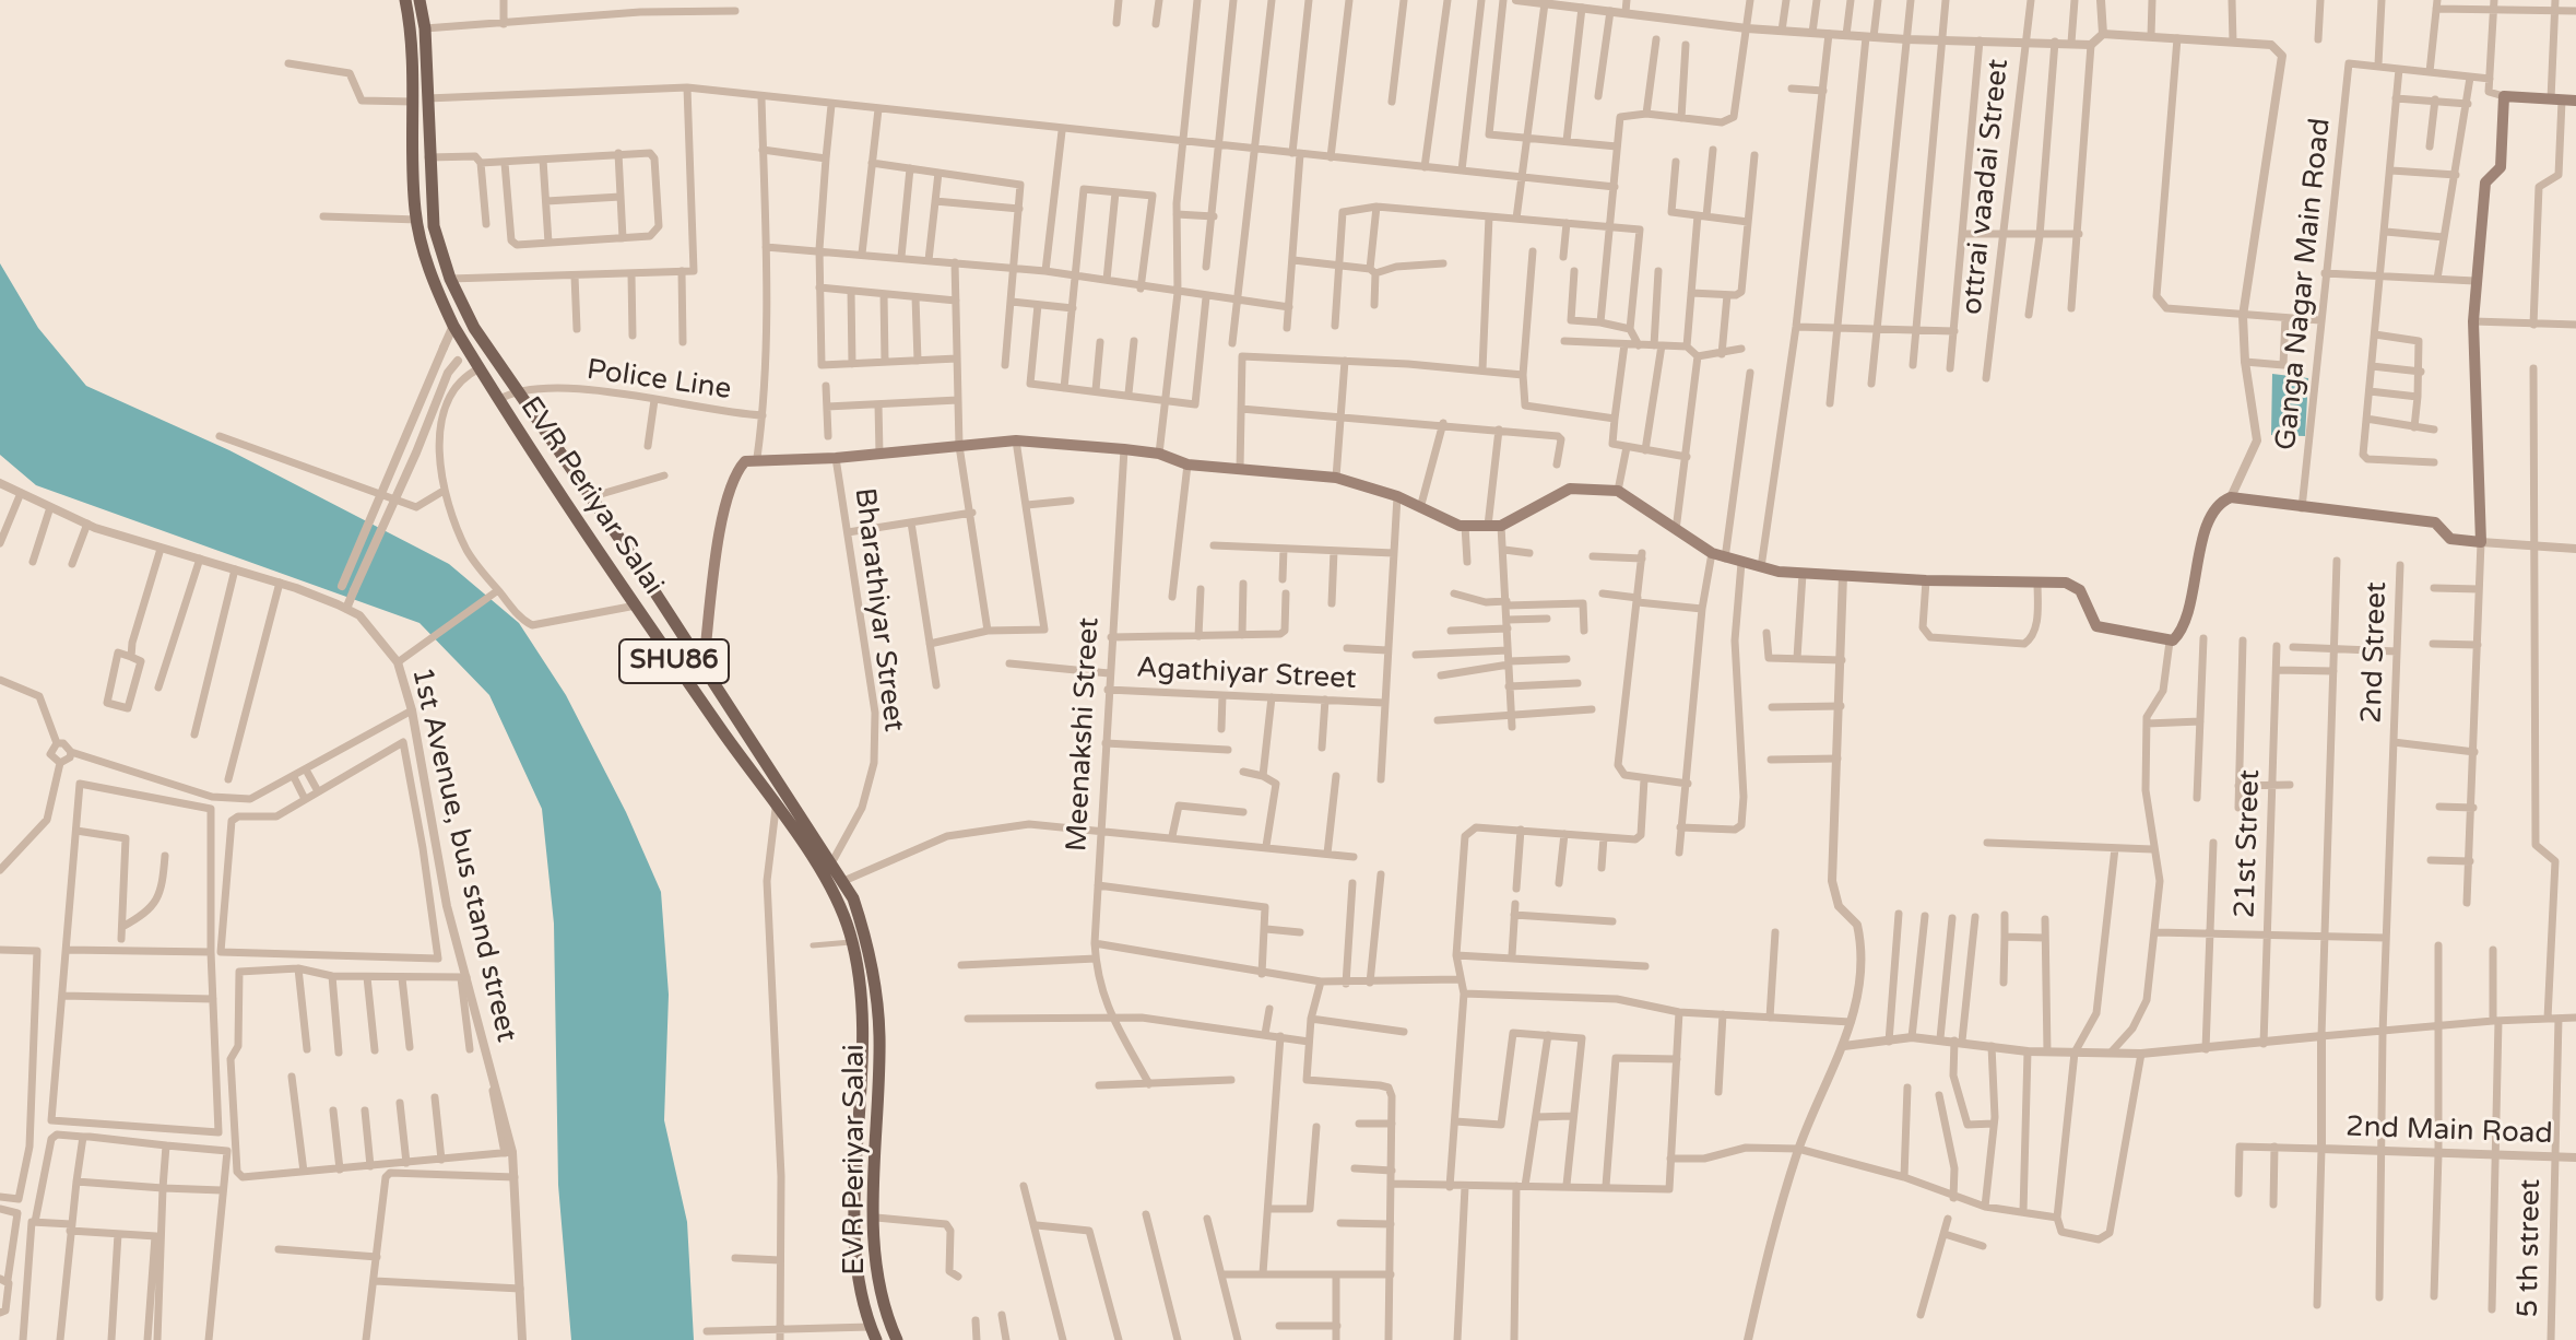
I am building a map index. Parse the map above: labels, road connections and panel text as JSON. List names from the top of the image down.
{
  "streets": {
    "main road": ["EVR Periyar Salai", "SHU86"],
    "street": [
      "ottrai vaadai Street",
      "Ganga Nagar Main Road",
      "Police Line",
      "Bharathiyar Street",
      "2nd Street",
      "Agathiyar Street",
      "Meenakshi Street",
      "21st Street",
      "1st Avenue, bus stand street",
      "2nd Main Road",
      "5 th street"
    ]
  },
  "crossings": [
    ["Police Line", "EVR Periyar Salai"],
    ["EVR Periyar Salai", "Bharathiyar Street"],
    ["2nd Street", "2nd Main Road"],
    ["Agathiyar Street", "Meenakshi Street"],
    ["2nd Main Road", "5 th street"]
  ]
}
